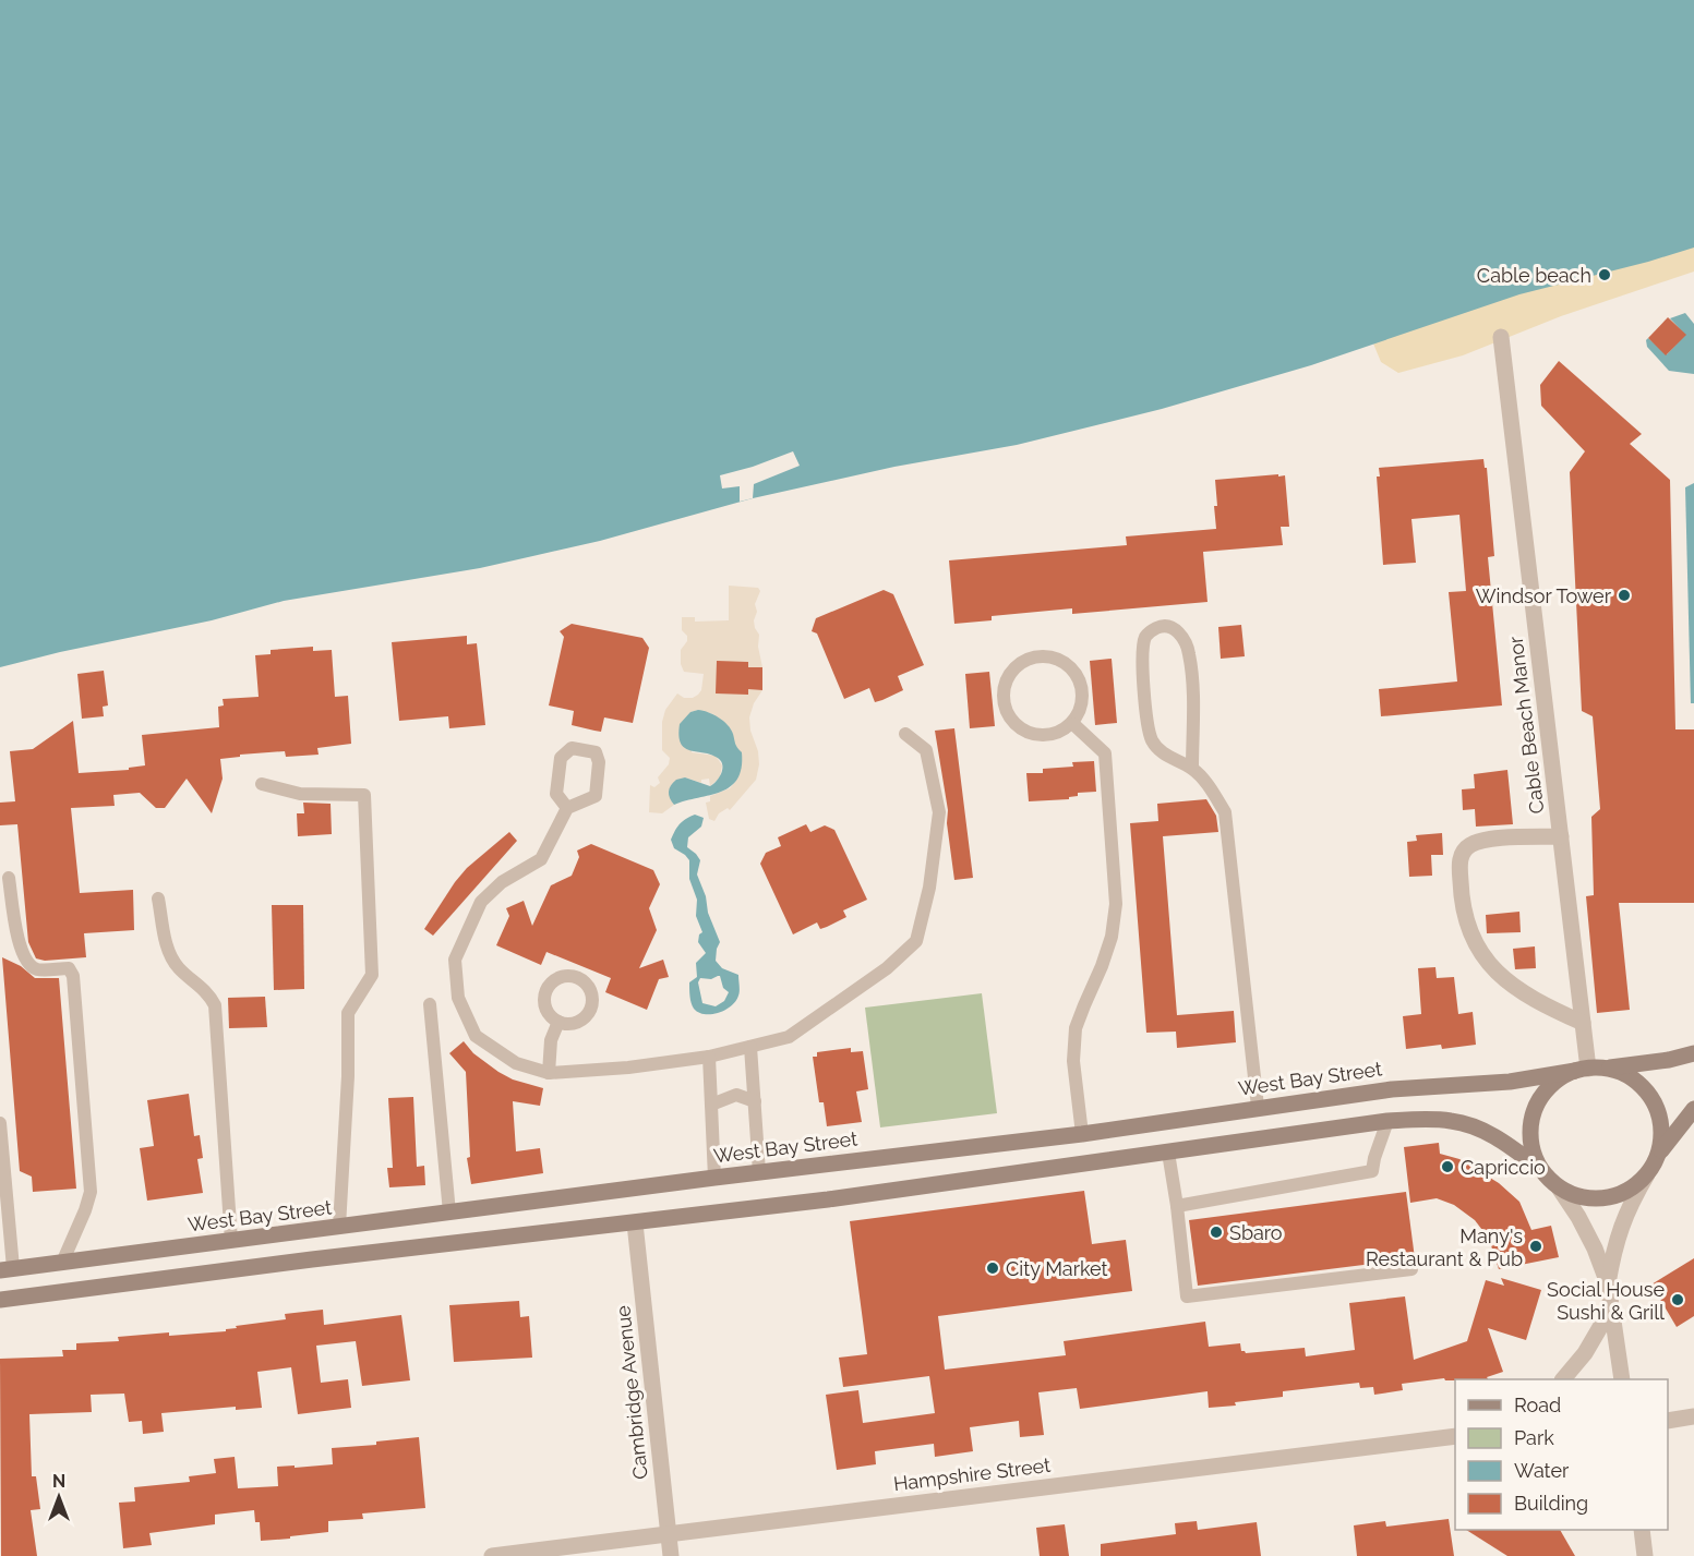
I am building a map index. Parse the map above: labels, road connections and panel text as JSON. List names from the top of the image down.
{
  "streets": {
    "main road": ["West Bay Street"],
    "street": ["Cable Beach Manor", "Cambridge Avenue", "Hampshire Street"]
  },
  "crossings": [
    ["Cable Beach Manor", "West Bay Street"],
    ["Cambridge Avenue", "Hampshire Street"]
  ],
  "places": [
    "Cable beach",
    "Windsor Tower",
    "Capriccio",
    "Sbaro",
    "Many's Restaurant & Pub",
    "City Market",
    "Social House Sushi & Grill"
  ],
  "legend": [
    "Road",
    "Park",
    "Water",
    "Building"
  ],
  "north": "top"
}
